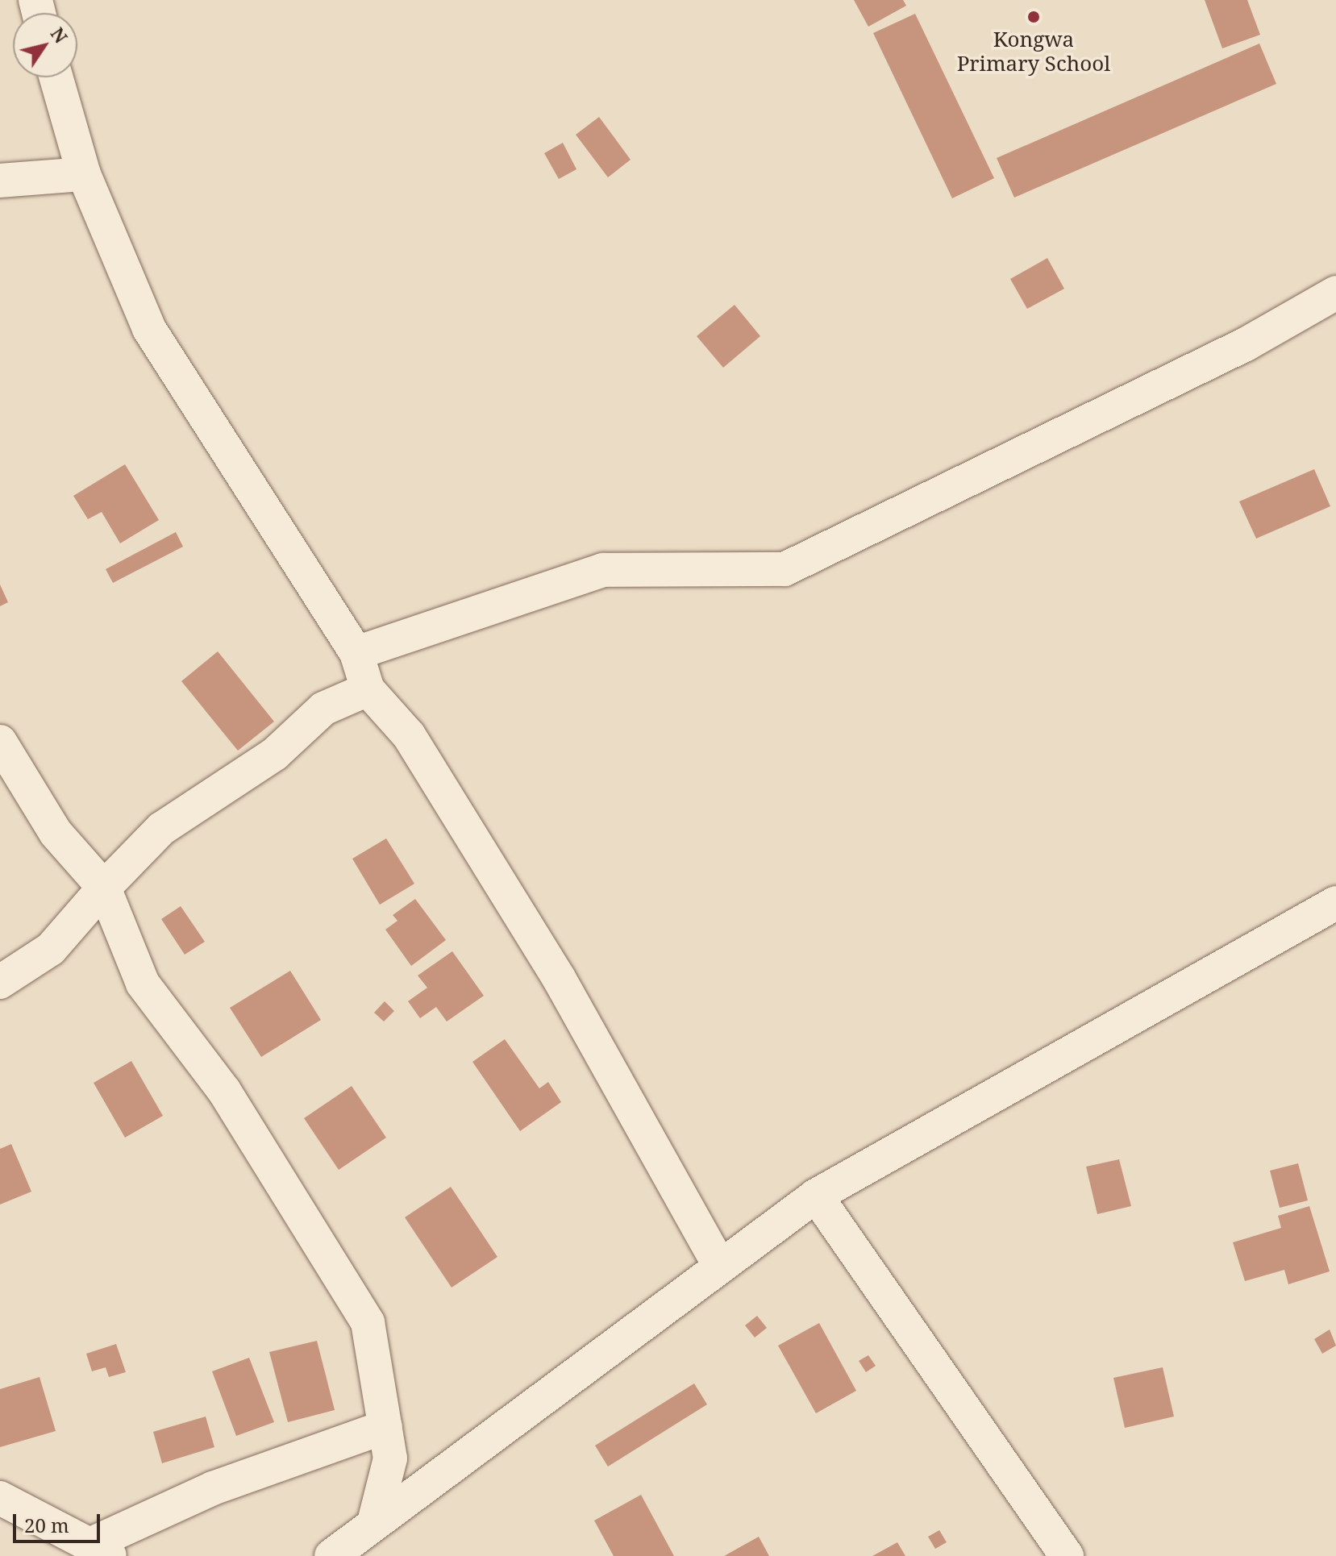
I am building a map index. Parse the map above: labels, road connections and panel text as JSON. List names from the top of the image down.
{
  "places": ["Kongwa Primary School"],
  "scale_bar": "20 m",
  "north": "top right"
}
